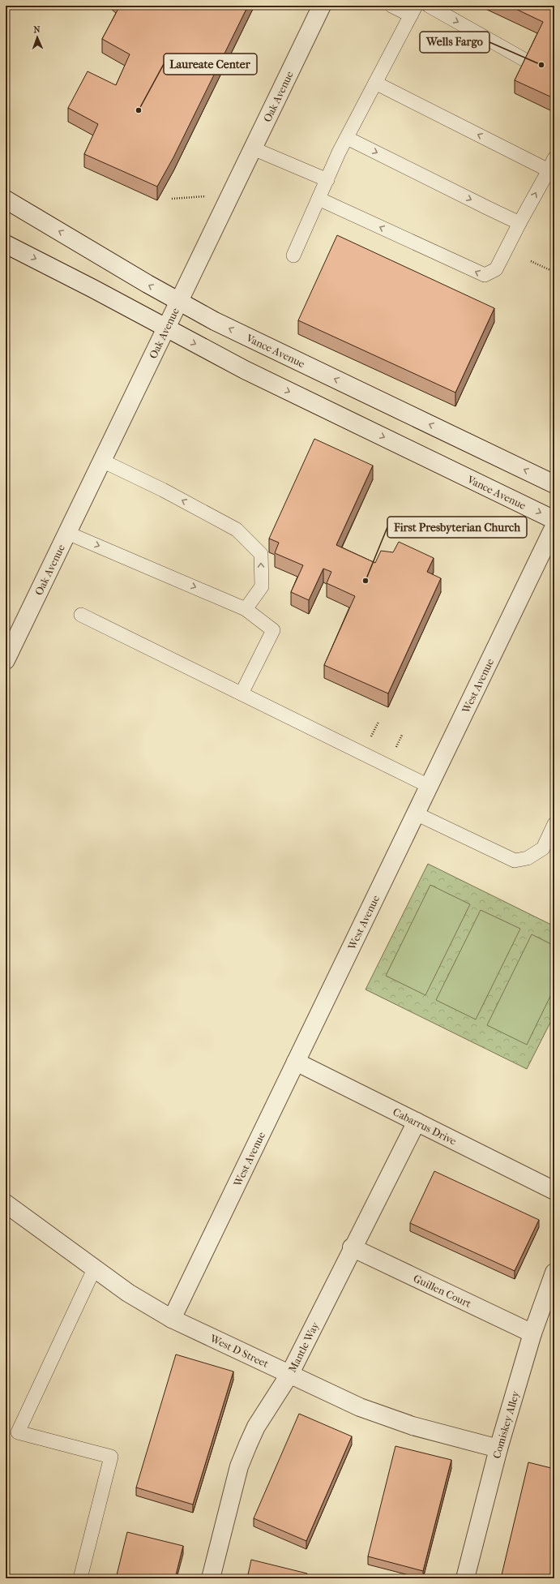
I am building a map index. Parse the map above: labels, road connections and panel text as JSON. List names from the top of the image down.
{
  "streets": {
    "street": [
      "Oak Avenue",
      "Vance Avenue",
      "West Avenue",
      "Cabarrus Drive",
      "Guillen Court",
      "Mantle Way",
      "West D Street",
      "Comiskey Alley"
    ]
  },
  "crossings": [
    ["Oak Avenue", "Vance Avenue"],
    ["West Avenue", "Cabarrus Drive"],
    ["West Avenue", "West D Street"],
    ["Cabarrus Drive", "Mantle Way"],
    ["Guillen Court", "Mantle Way"],
    ["Guillen Court", "Comiskey Alley"],
    ["Mantle Way", "West D Street"],
    ["West D Street", "Comiskey Alley"]
  ],
  "places": ["Wells Fargo", "Laureate Center", "First Presbyterian Church"],
  "north": "top"
}
